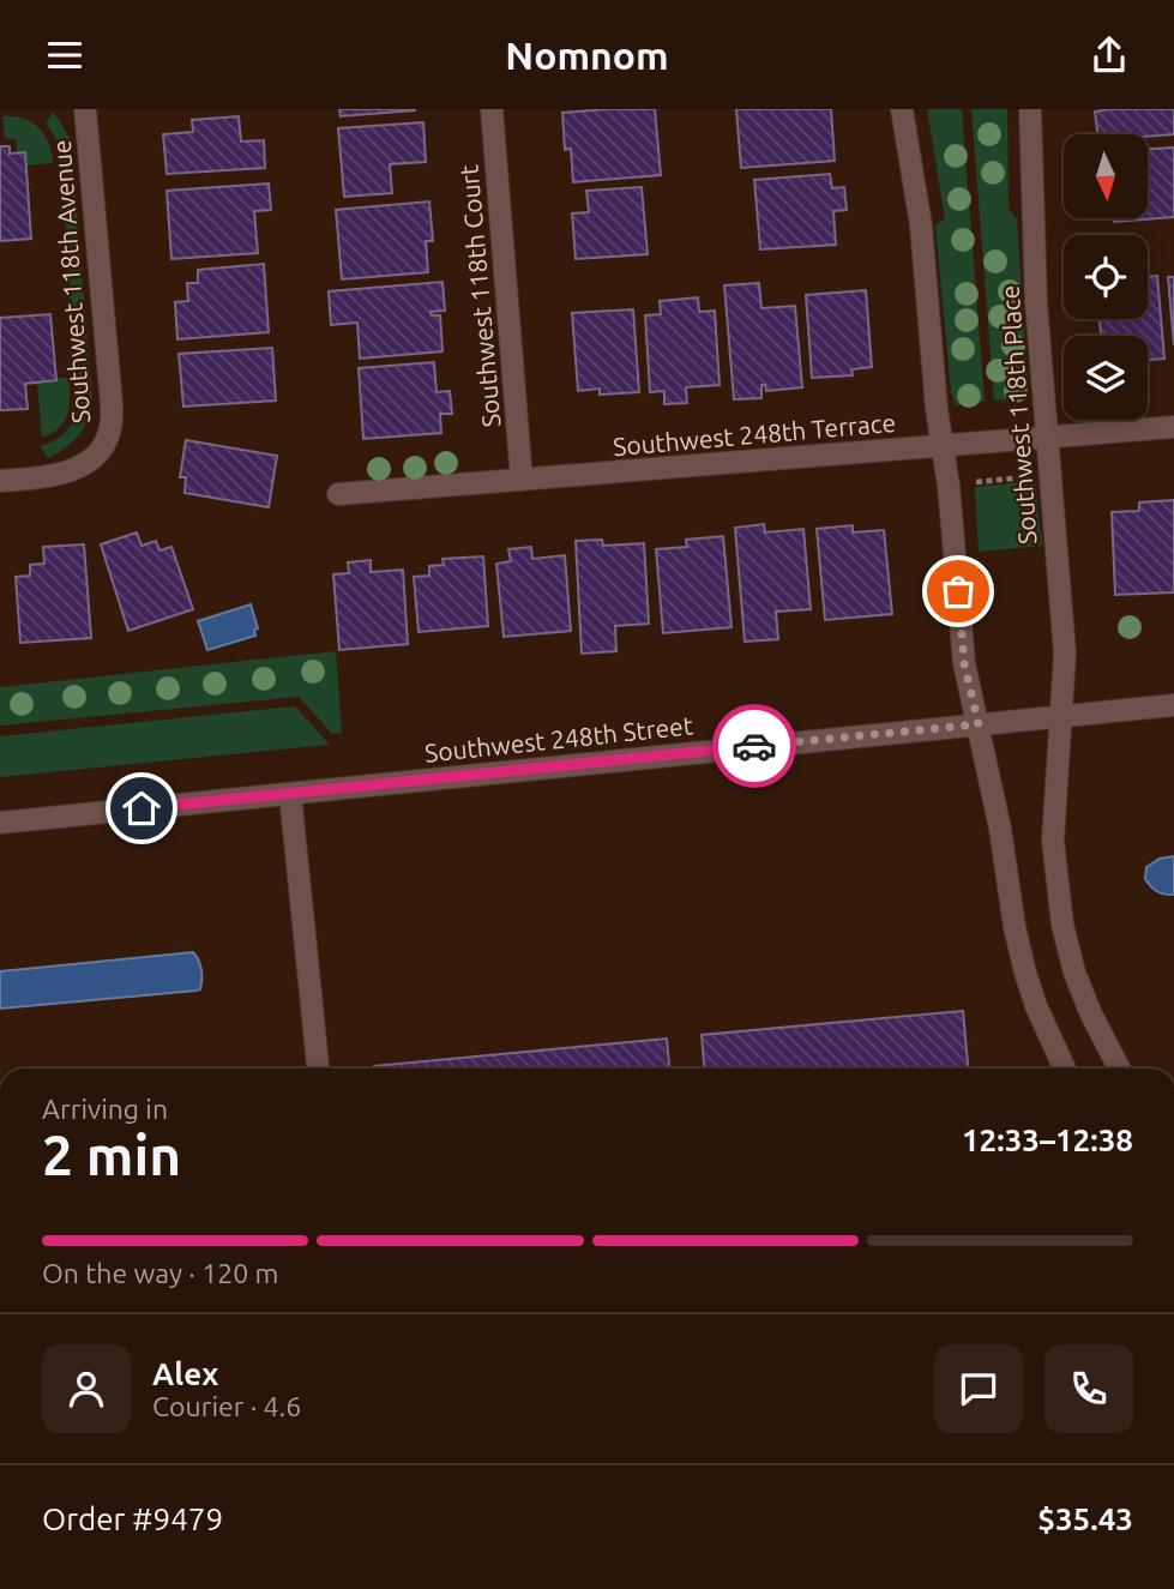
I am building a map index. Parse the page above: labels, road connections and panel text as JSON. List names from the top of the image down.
{
  "streets": {
    "street": [
      "Southwest 118th Avenue",
      "Southwest 118th Court",
      "Southwest 118th Place",
      "Southwest 248th Terrace",
      "Southwest 248th Street"
    ]
  },
  "crossings": [
    ["Southwest 118th Court", "Southwest 248th Terrace"],
    ["Southwest 118th Place", "Southwest 248th Terrace"],
    ["Southwest 118th Place", "Southwest 248th Street"]
  ],
  "north": "bottom",
  "page": {
    "header": "Nomnom",
    "heading": ["2 min", "Arriving in", "12:33–12:38"],
    "panel": [
      "Alex",
      "Courier · 4.6",
      "Order #9479",
      "$35.43"
    ],
    "bar": "On the way · 120 m"
  }
}
